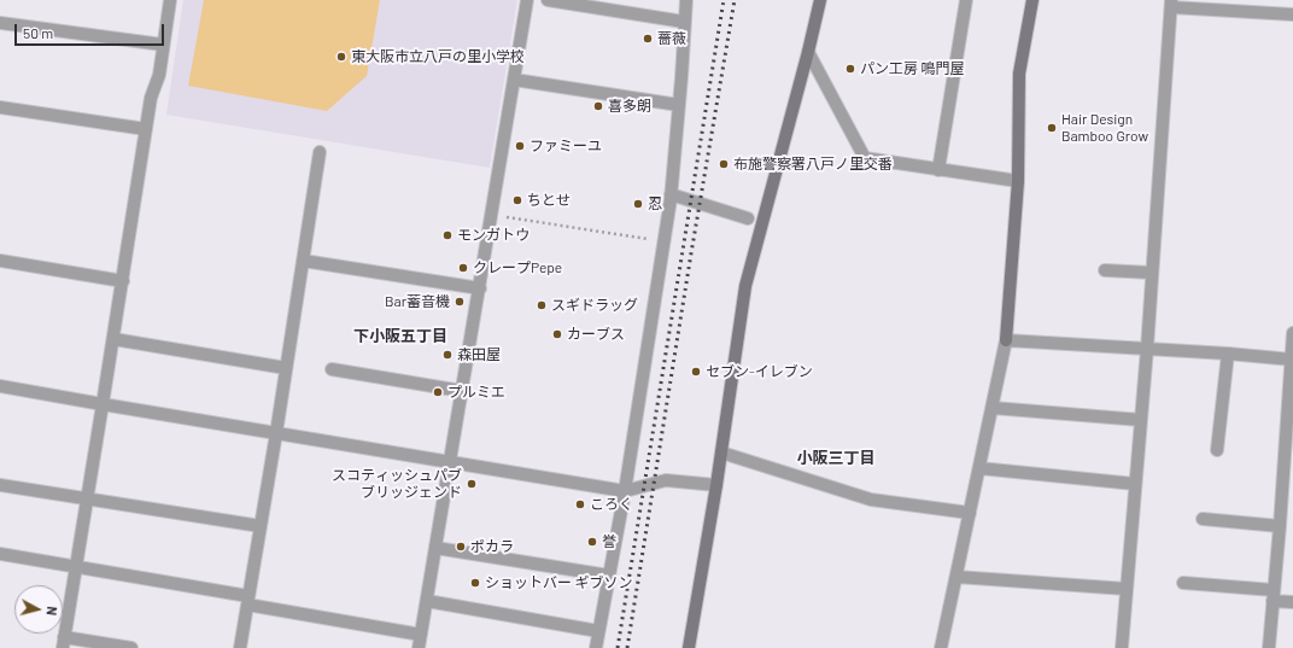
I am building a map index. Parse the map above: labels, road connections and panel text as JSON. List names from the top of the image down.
{
  "districts": ["下小阪五丁目", "小阪三丁目"],
  "places": [
    "薔薇",
    "東大阪市立八戸の里小学校",
    "パン工房 鳴門屋",
    "喜多朗",
    "Hair Design Bamboo Grow",
    "ファミーユ",
    "布施警察署八戸ノ里交番",
    "ちとせ",
    "忍",
    "モンガトウ",
    "クレープPepe",
    "Bar蓄音機",
    "スギドラッグ",
    "カーブス",
    "森田屋",
    "セブン-イレブン",
    "プルミエ",
    "スコティッシュパブ ブリッジェンド",
    "ころく",
    "誉",
    "ポカラ",
    "ショットバー ギブソン"
  ],
  "scale_bar": "50 m",
  "north": "right"
}
